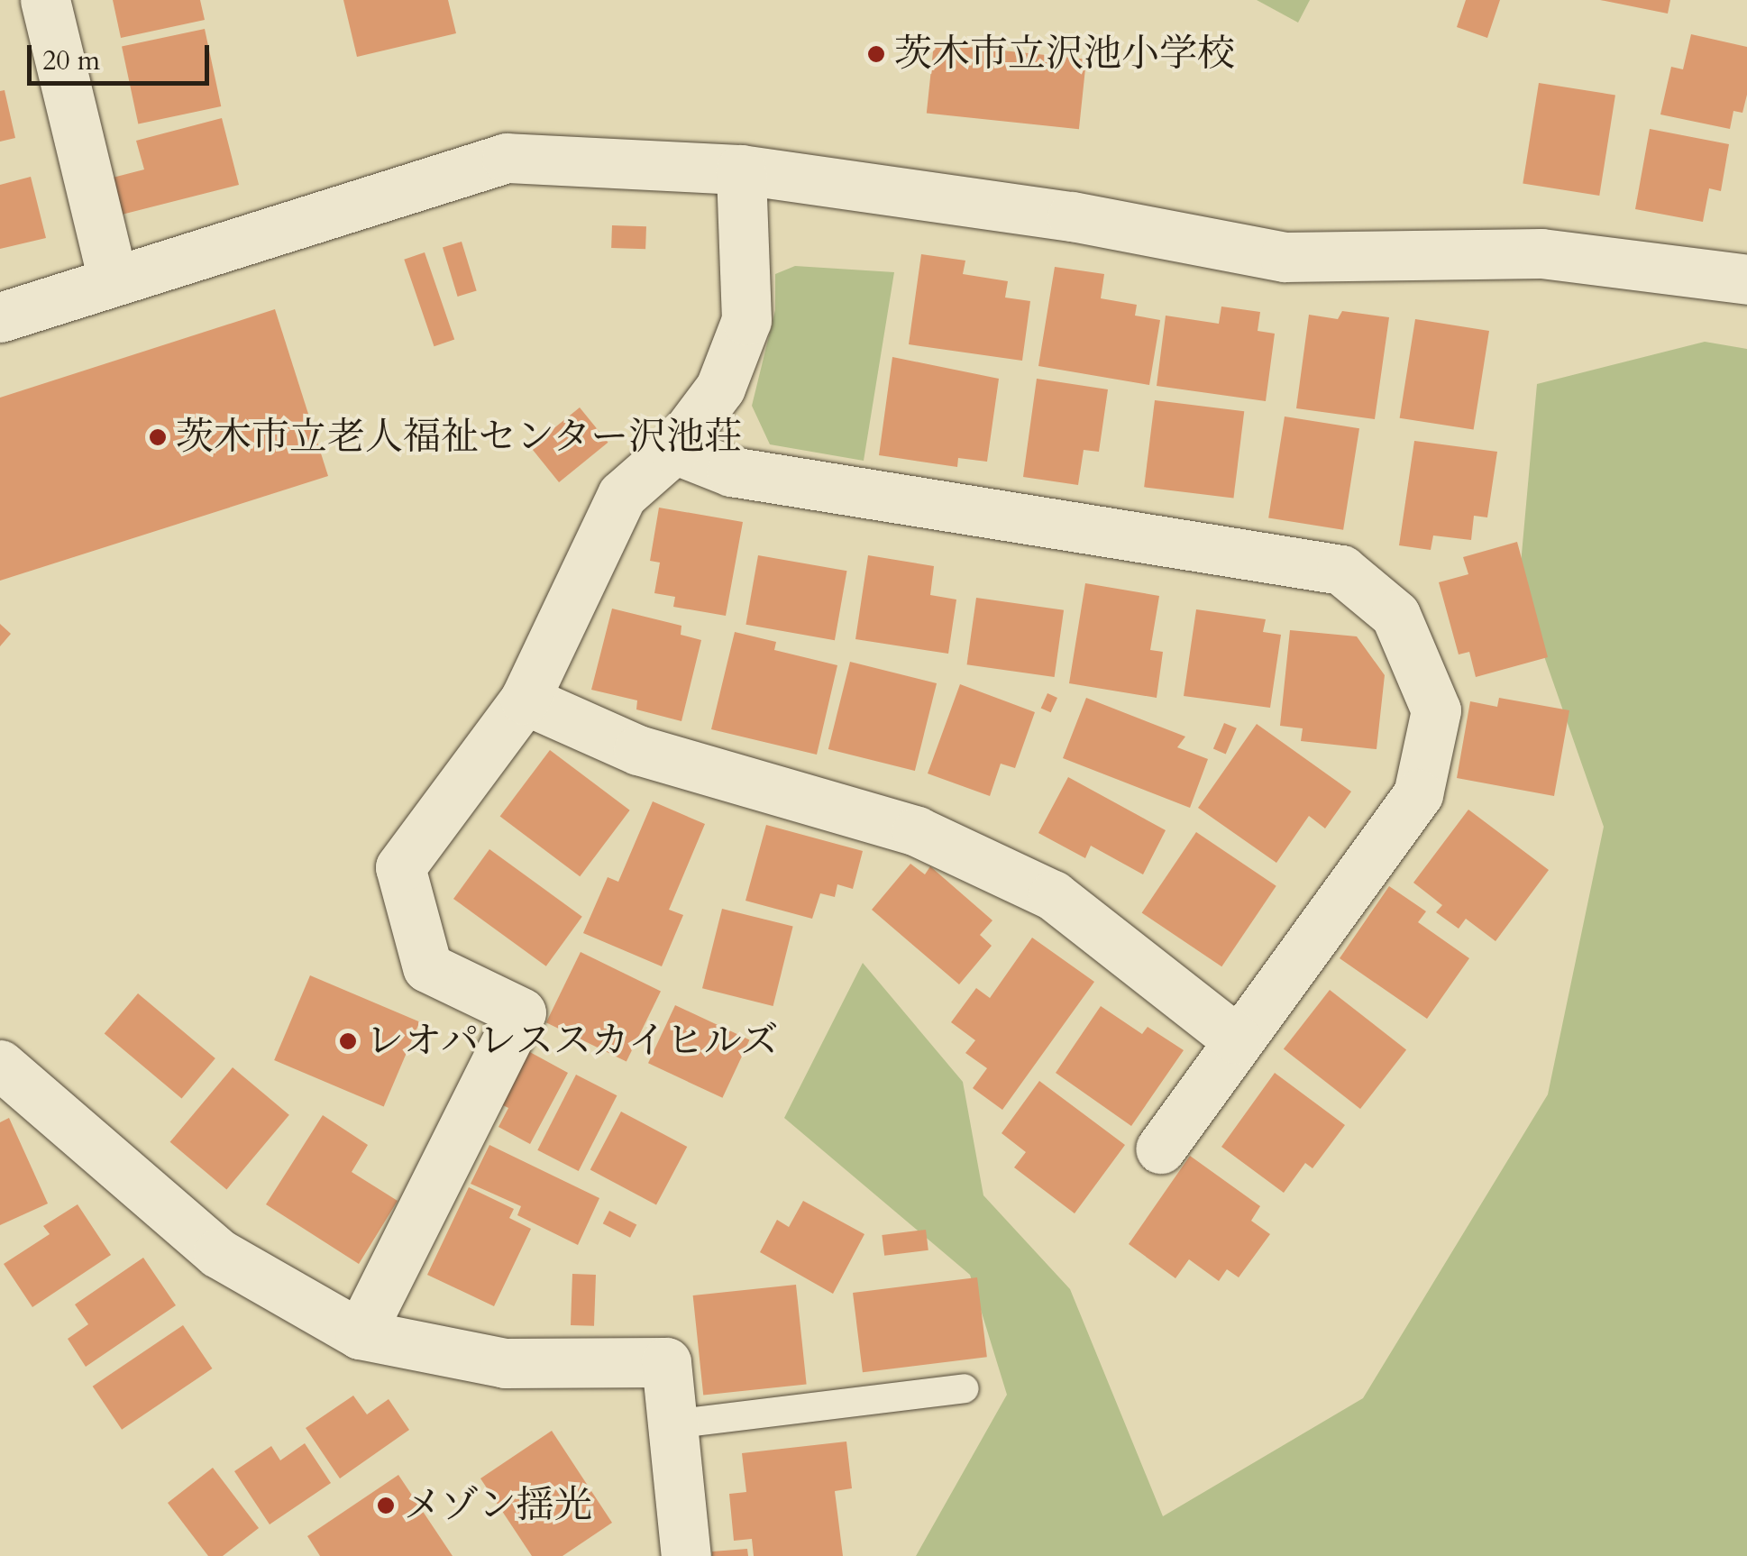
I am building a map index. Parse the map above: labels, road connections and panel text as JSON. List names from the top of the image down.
{
  "places": [
    "茨木市立沢池小学校",
    "茨木市立老人福祉センター沢池荘",
    "レオパレススカイヒルズ",
    "メゾン揺光"
  ],
  "scale_bar": "20 m"
}
